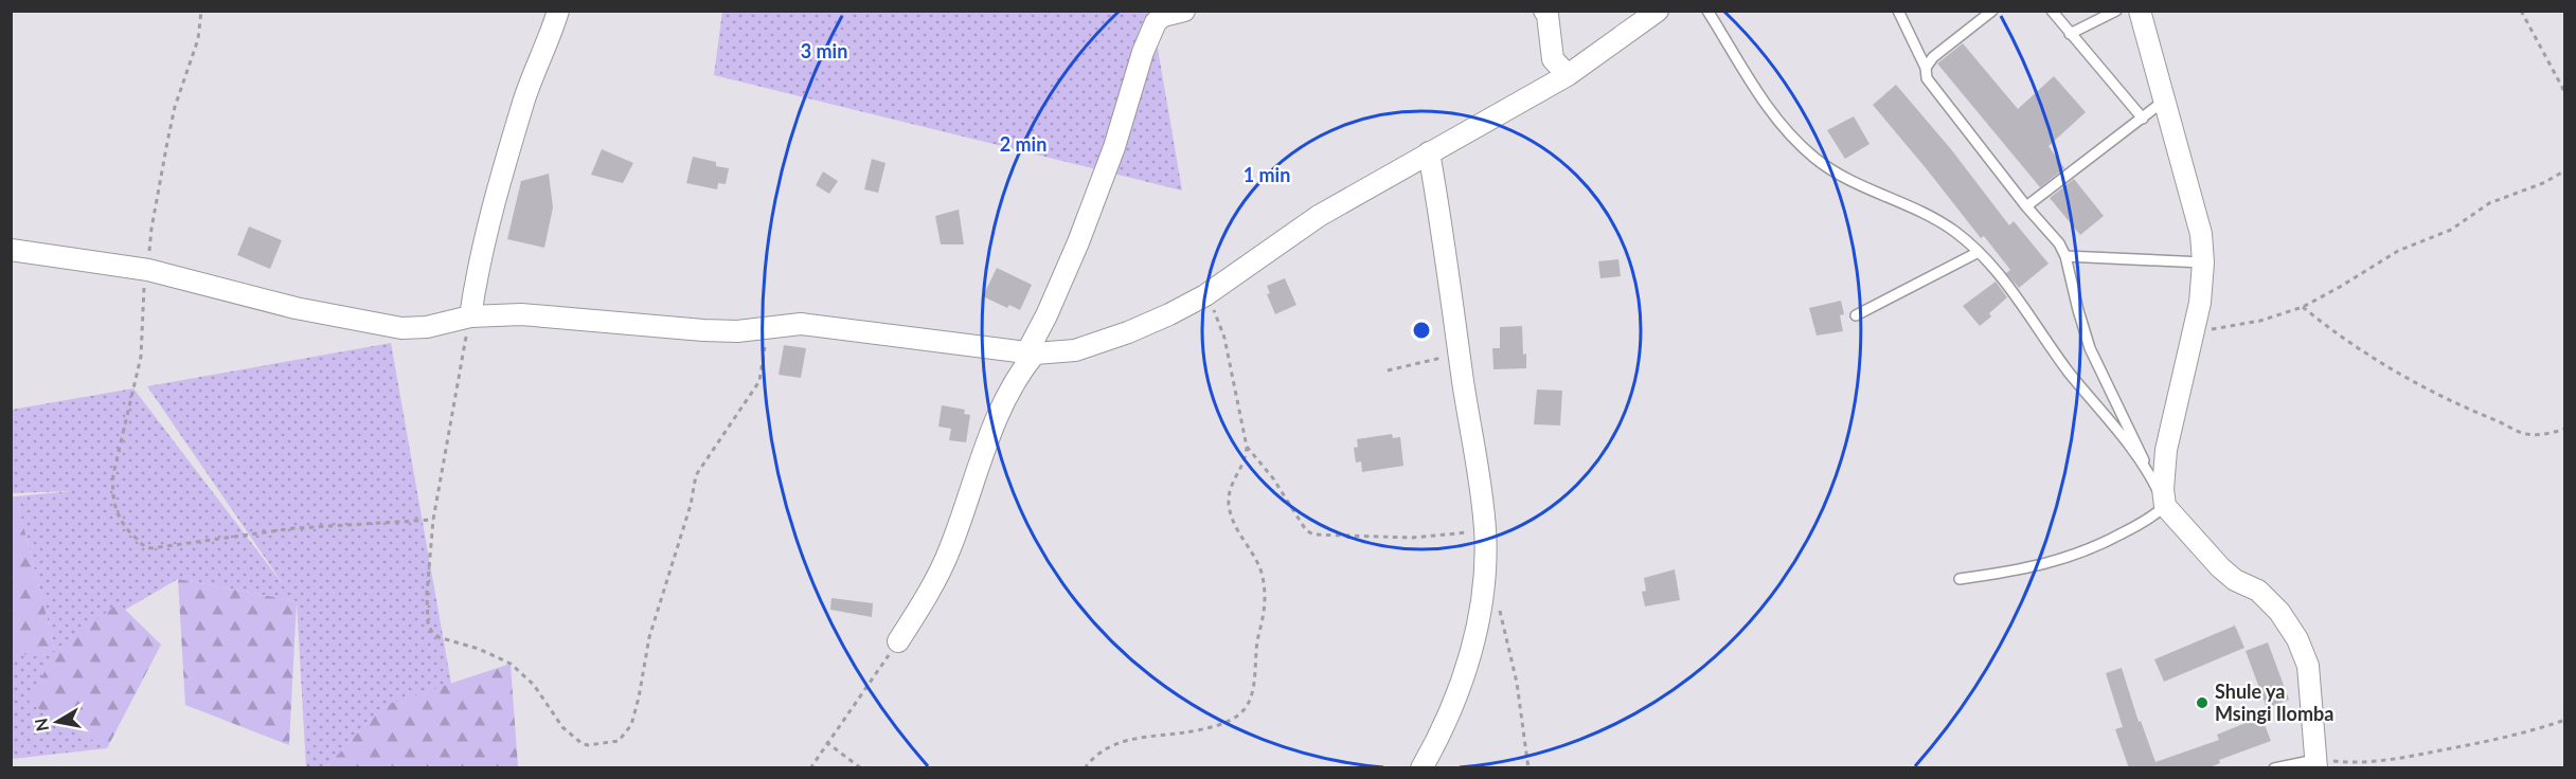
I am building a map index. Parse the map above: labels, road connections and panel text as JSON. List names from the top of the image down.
{
  "places": ["Shule ya Msingi Ilomba"],
  "north": "left",
  "rings": ["3 min", "2 min", "1 min"]
}
